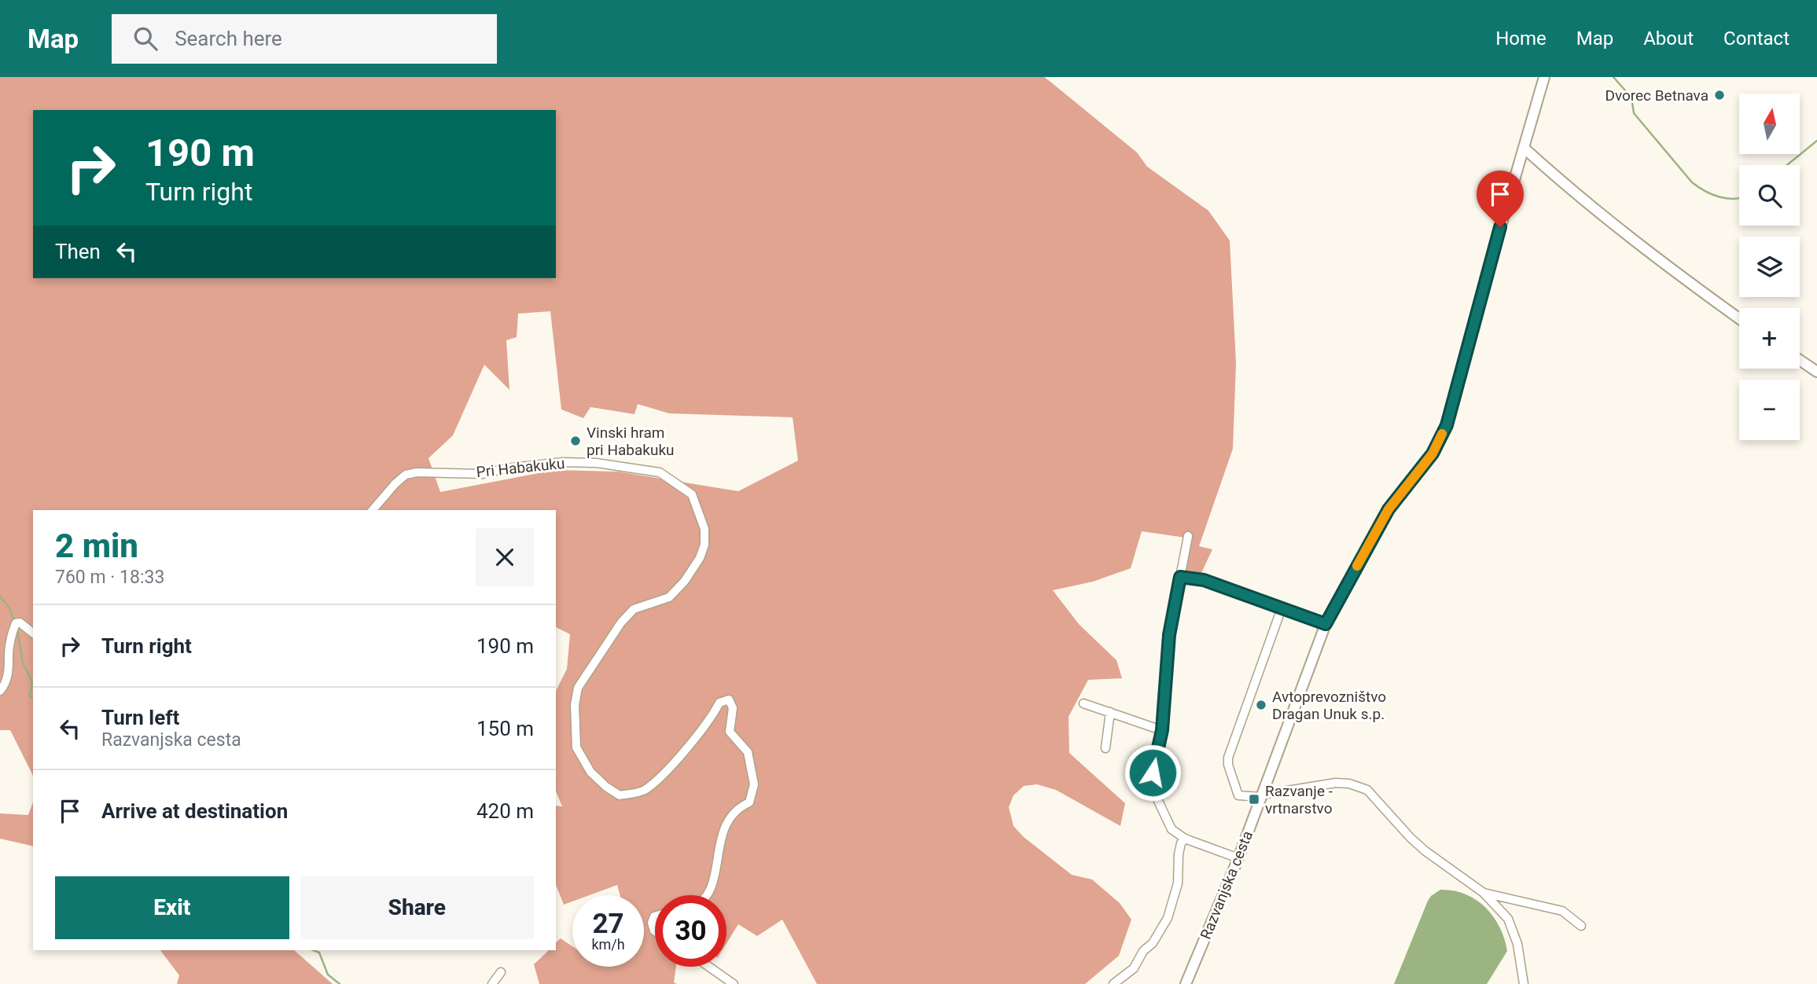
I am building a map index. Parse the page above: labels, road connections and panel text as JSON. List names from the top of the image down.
{
  "streets": {
    "street": ["Pri Habakuku", "Razvanjska cesta"]
  },
  "places": {
    "other": ["Dvorec Betnava", "Vinski hram pri Habakuku", "Avtoprevozništvo Dragan Unuk s.p."],
    "transit": ["Razvanje - vrtnarstvo"]
  },
  "north": "top",
  "page": {
    "header": "Map",
    "search": "Search here",
    "nav": [
      "Home",
      "Map",
      "About",
      "Contact"
    ],
    "map_buttons": ["+", "−"],
    "turn": ["190 m", "Turn right"],
    "then": "Then",
    "heading": ["2 min", "760 m · 18:33"],
    "list": [
      {
        "name": "Turn right",
        "value": "190 m"
      },
      {
        "name": "Turn left",
        "note": "Razvanjska cesta",
        "value": "150 m"
      },
      {
        "name": "Arrive at destination",
        "value": "420 m"
      }
    ],
    "buttons": ["Exit", "Share"],
    "speed": "27 km/h",
    "limit": "30"
  }
}
